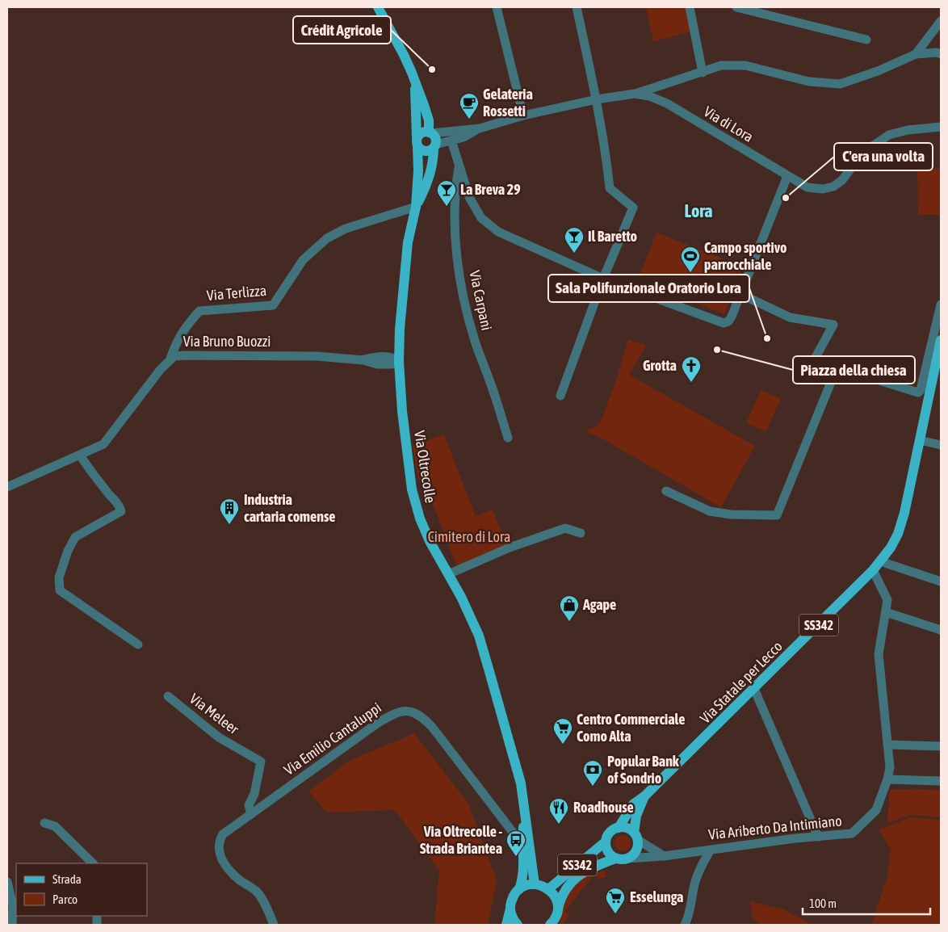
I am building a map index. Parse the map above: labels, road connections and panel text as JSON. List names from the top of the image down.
{
  "streets": {
    "main road": ["Via Oltrecolle", "SS342", "Via Statale per Lecco"],
    "street": [
      "Via di Lora",
      "Via Terlizza",
      "Via Carpani",
      "Via Bruno Buozzi",
      "Via Meleer",
      "Via Emilio Cantaluppi",
      "Via Ariberto Da Intimiano"
    ]
  },
  "crossings": [
    ["Via di Lora", "Via Oltrecolle"],
    ["Via Terlizza", "Via Bruno Buozzi"],
    ["Via Terlizza", "Via Oltrecolle"],
    ["Via Bruno Buozzi", "Via Oltrecolle"],
    ["Via Oltrecolle", "Via Emilio Cantaluppi"],
    ["SS342", "Via Statale per Lecco"],
    ["SS342", "Via Ariberto Da Intimiano"],
    ["Via Statale per Lecco", "Via Ariberto Da Intimiano"],
    ["Via Meleer", "Via Emilio Cantaluppi"]
  ],
  "districts": ["Lora"],
  "parks": ["Cimitero di Lora"],
  "places": {
    "other": [
      "Crédit Agricole",
      "C'era una volta",
      "Sala Polifunzionale Oratorio Lora",
      "Piazza della chiesa"
    ],
    "cafe": ["Gelateria Rossetti"],
    "bar": ["La Breva 29", "Il Baretto"],
    "sports": ["Campo sportivo parrocchiale"],
    "church": ["Grotta"],
    "building": ["Industria cartaria comense"],
    "shop": ["Agape"],
    "supermarket": ["Centro Commerciale Como Alta", "Esselunga"],
    "bank": ["Popular Bank of Sondrio"],
    "restaurant": ["Roadhouse"],
    "bus stop": ["Via Oltrecolle - Strada Briantea"]
  },
  "legend": ["Strada", "Parco"],
  "scale_bar": "100 m"
}
